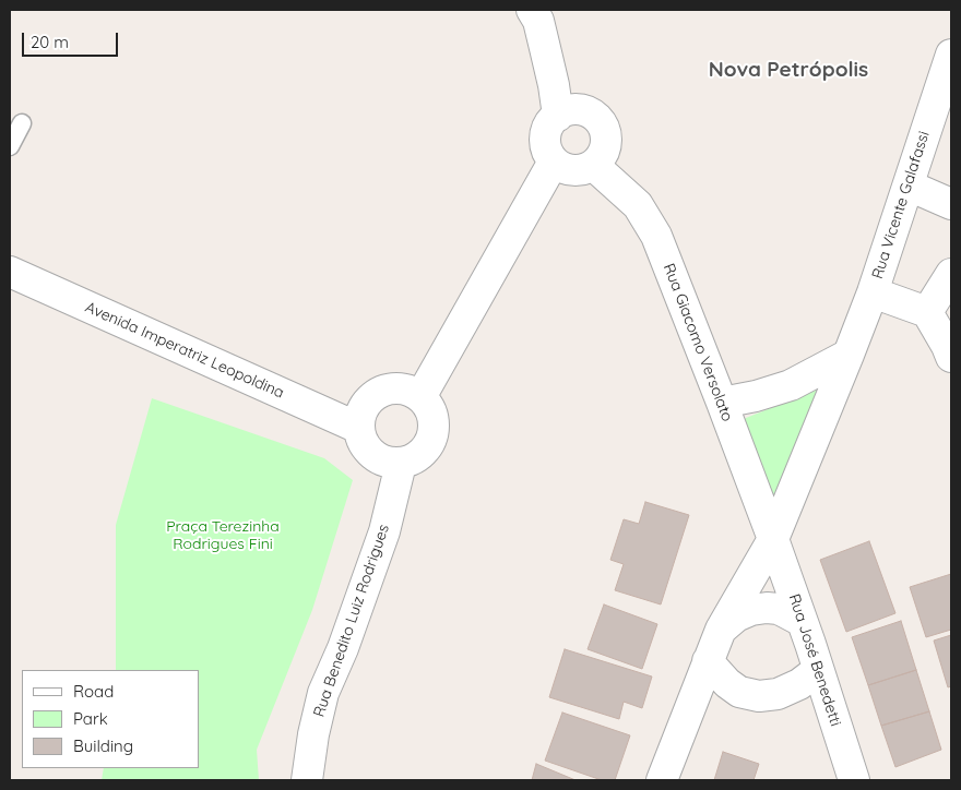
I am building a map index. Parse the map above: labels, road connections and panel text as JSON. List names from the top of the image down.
{
  "streets": {
    "street": [
      "Rua Vicente Galafassi",
      "Rua Giacomo Versolato",
      "Avenida Imperatriz Leopoldina",
      "Rua Benedito Luiz Rodrigues",
      "Rua José Benedetti"
    ]
  },
  "crossings": [
    ["Rua Vicente Galafassi", "Rua Giacomo Versolato"],
    ["Rua Vicente Galafassi", "Rua José Benedetti"],
    ["Rua Giacomo Versolato", "Rua José Benedetti"],
    ["Avenida Imperatriz Leopoldina", "Rua Benedito Luiz Rodrigues"]
  ],
  "districts": ["Nova Petrópolis"],
  "parks": ["Praça Terezinha Rodrigues Fini"],
  "legend": ["Road", "Park", "Building"],
  "scale_bar": "20 m"
}
